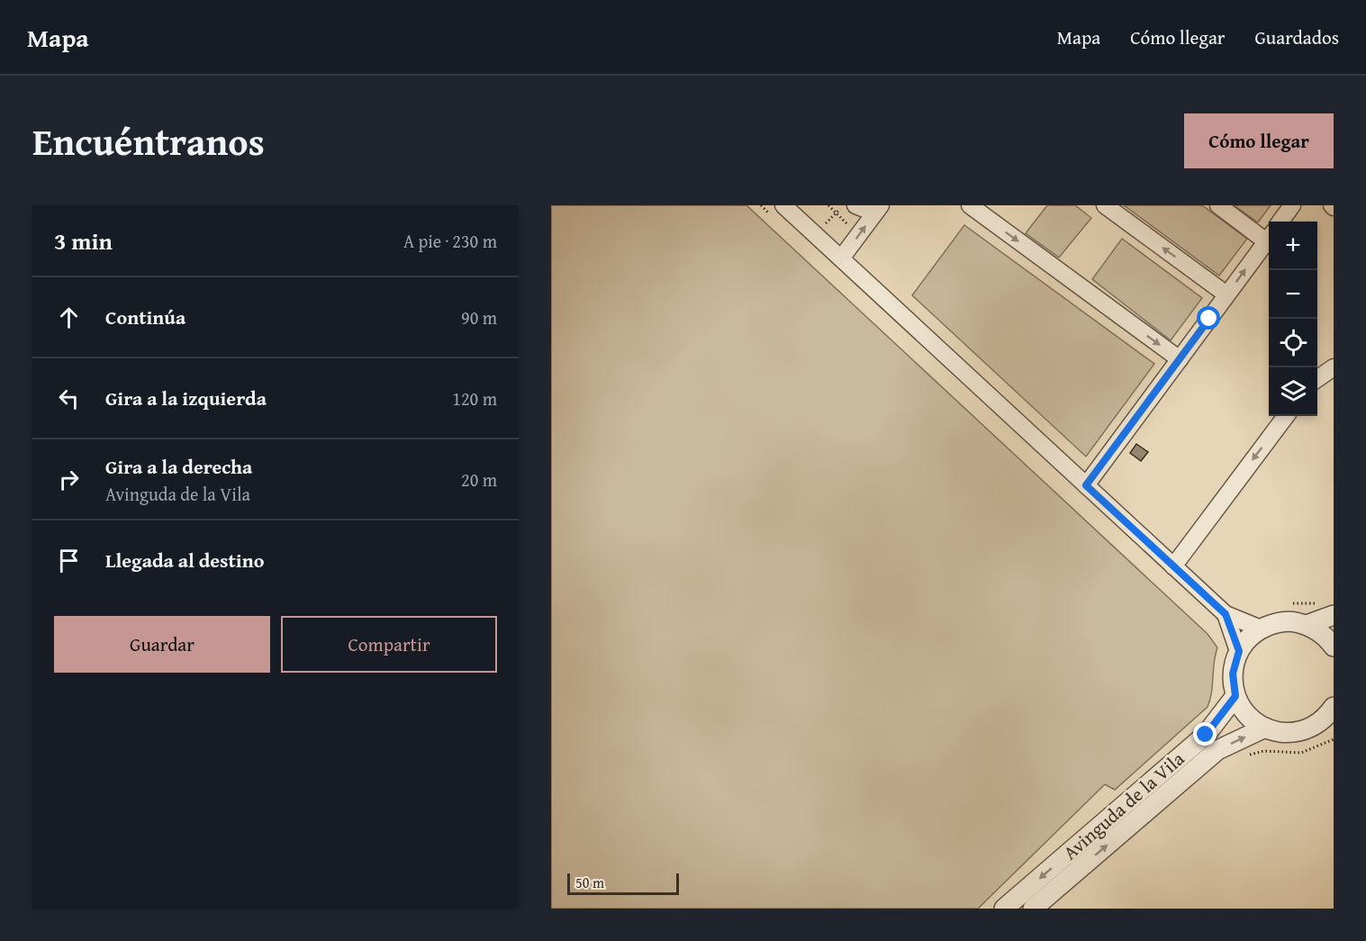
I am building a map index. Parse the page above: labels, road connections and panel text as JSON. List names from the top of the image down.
{
  "streets": {
    "street": ["Avinguda de la Vila"]
  },
  "scale_bar": "50 m",
  "page": {
    "header": "Mapa",
    "nav": ["Mapa", "Cómo llegar", "Guardados"],
    "title": "Encuéntranos",
    "buttons": [
      "Cómo llegar",
      ["Guardar", "Compartir"]
    ],
    "heading": ["3 min", "A pie · 230 m"],
    "map_buttons": ["+", "−"],
    "list": [
      ["Continúa", "90 m"],
      ["Gira a la izquierda", "120 m"],
      ["Gira a la derecha", "Avinguda de la Vila", "20 m"],
      "Llegada al destino"
    ],
    "scale": "50 m"
  }
}
